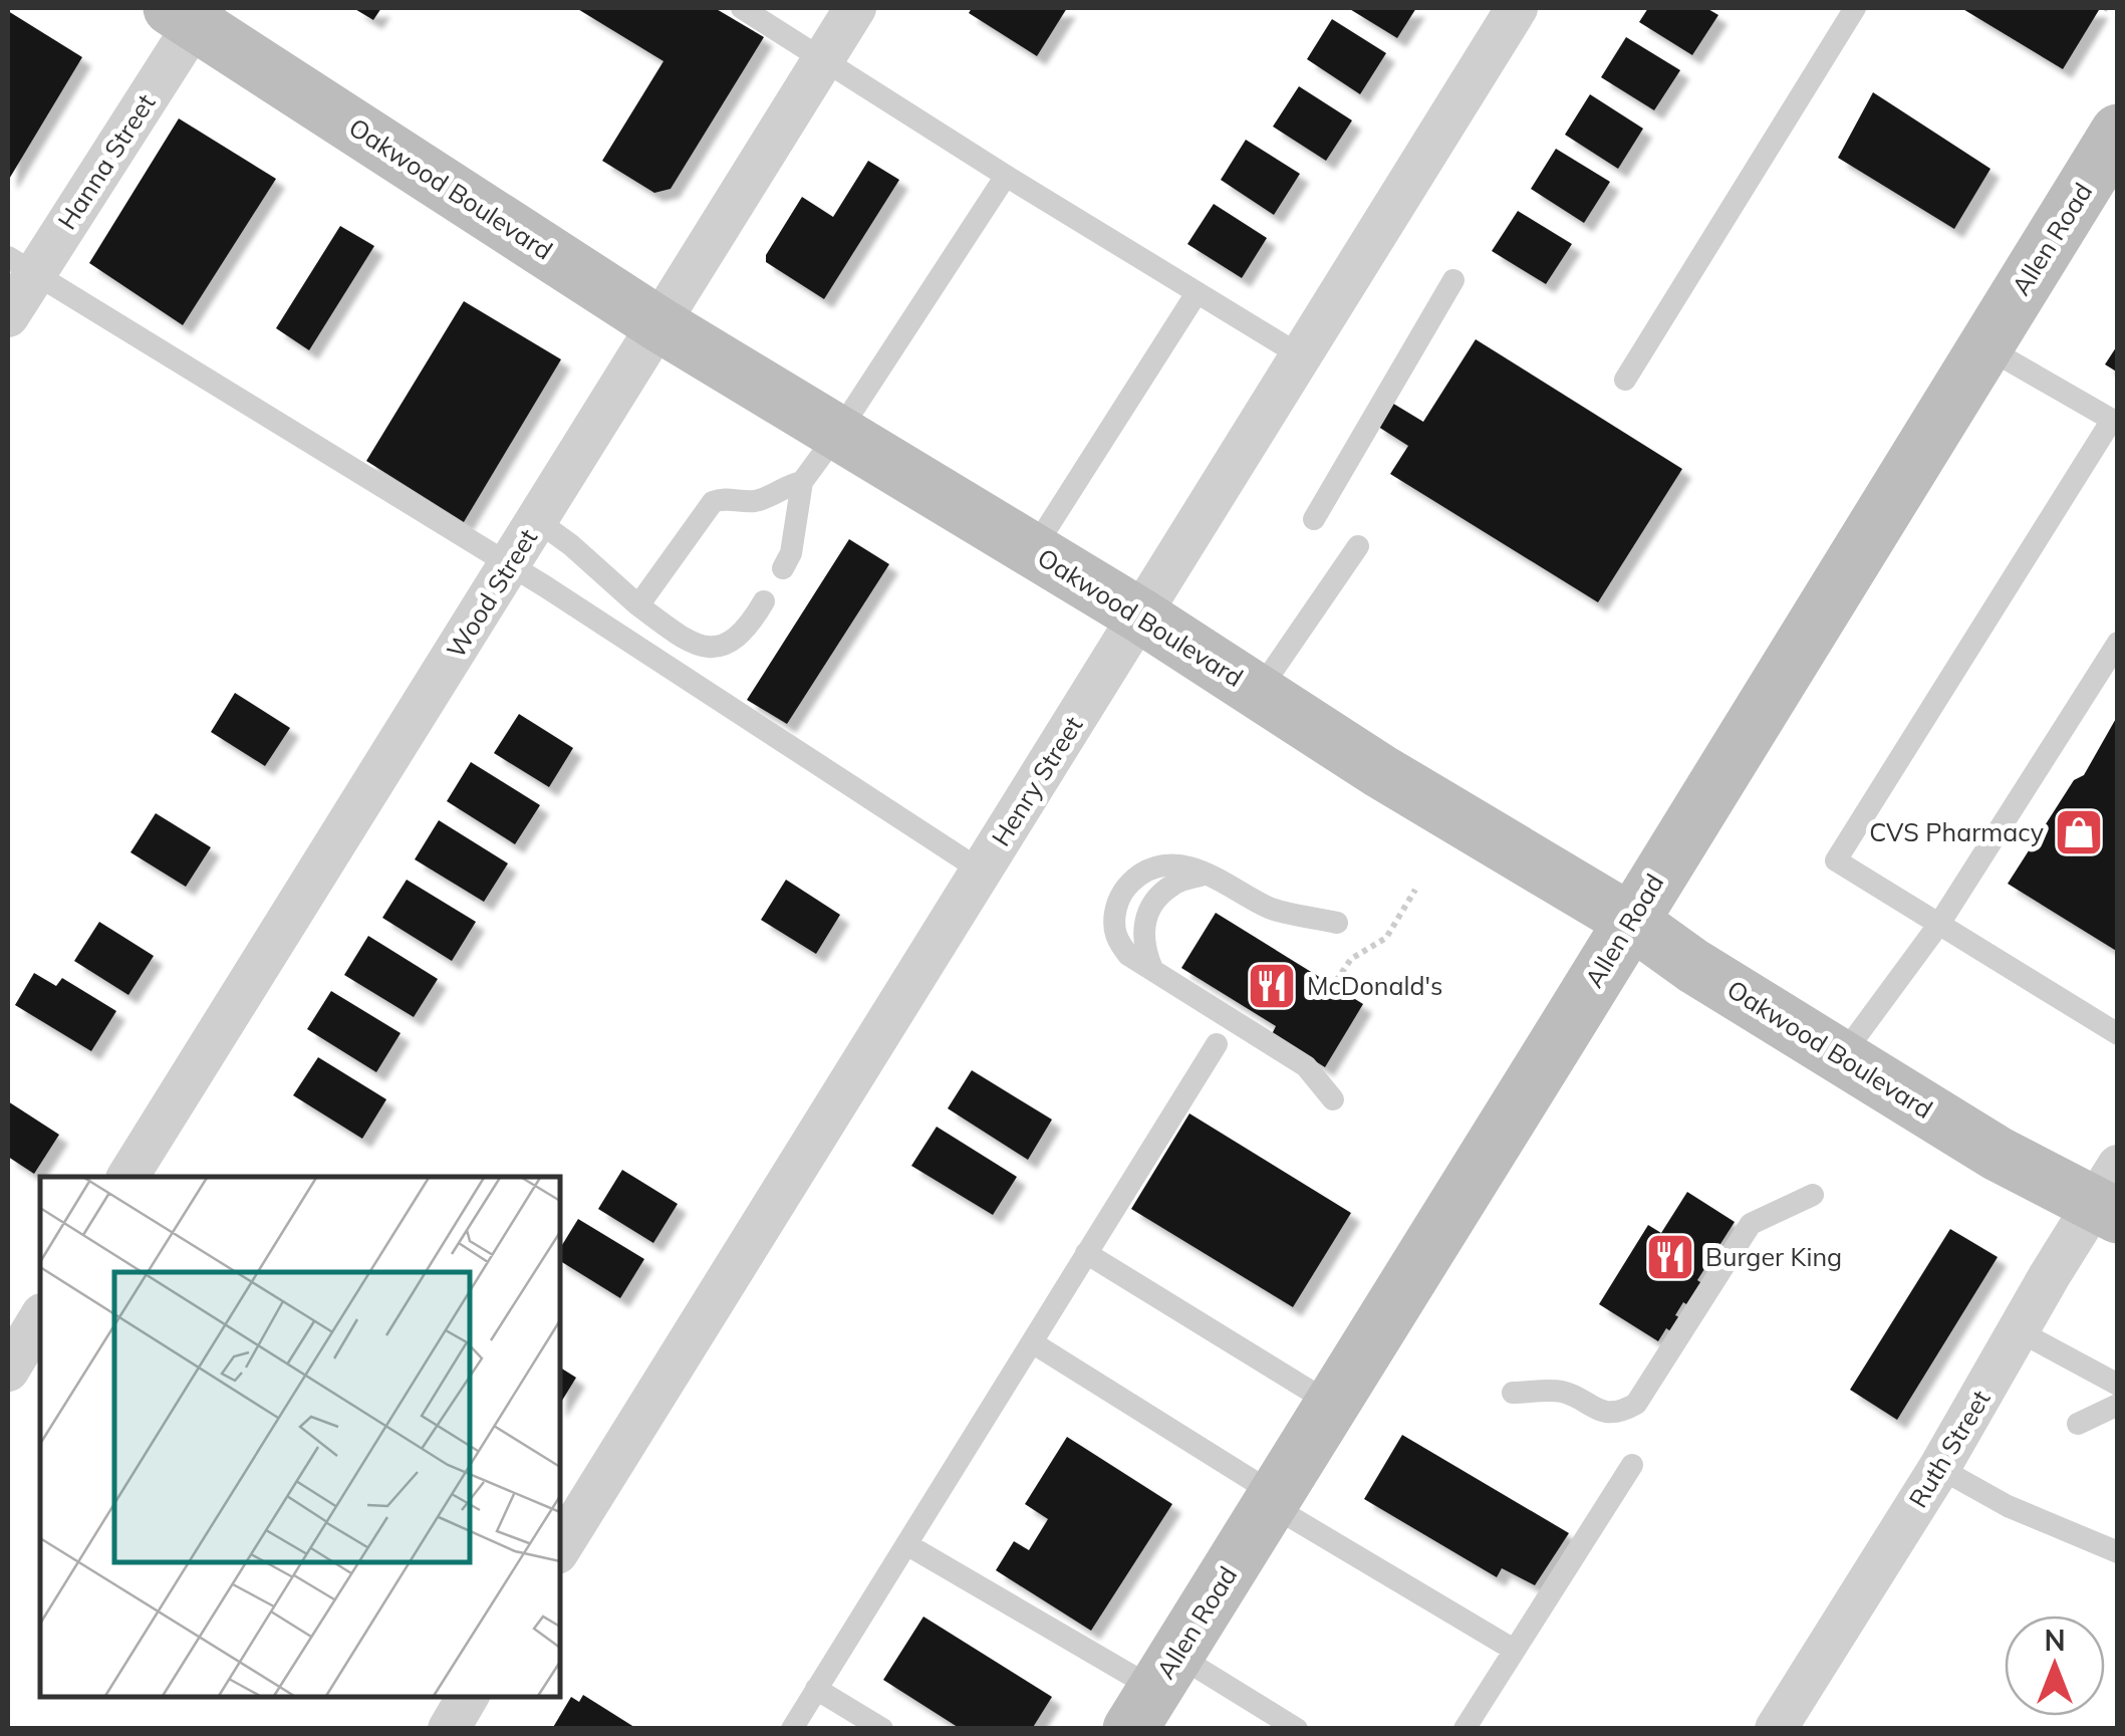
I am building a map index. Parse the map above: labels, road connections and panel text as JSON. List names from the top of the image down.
{
  "streets": {
    "main road": ["Oakwood Boulevard", "Allen Road"],
    "street": [
      "Hanna Street",
      "Wood Street",
      "Henry Street",
      "Ruth Street"
    ]
  },
  "crossings": [
    ["Hanna Street", "Oakwood Boulevard"],
    ["Oakwood Boulevard", "Allen Road"],
    ["Oakwood Boulevard", "Wood Street"],
    ["Oakwood Boulevard", "Henry Street"],
    ["Oakwood Boulevard", "Ruth Street"]
  ],
  "places": {
    "shop": ["CVS Pharmacy"],
    "restaurant": ["McDonald's", "Burger King"]
  },
  "north": "top"
}
